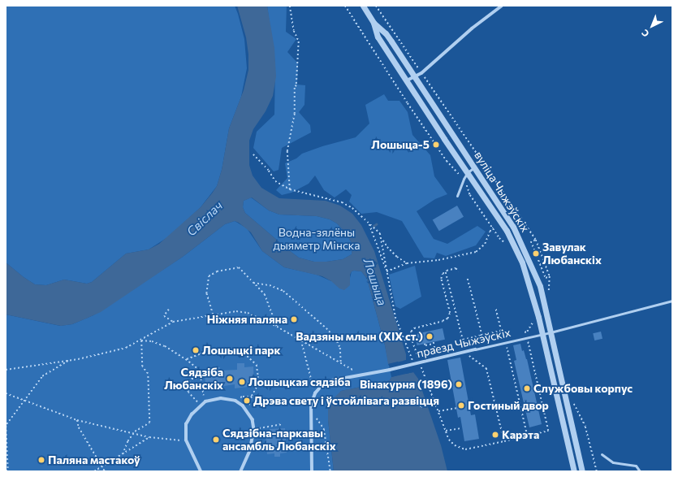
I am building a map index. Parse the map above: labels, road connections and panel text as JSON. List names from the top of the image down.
{
  "streets": {
    "street": ["вуліца Чыжэўскіх", "праезд Чыжэўскіх"]
  },
  "crossings": [
    ["вуліца Чыжэўскіх", "праезд Чыжэўскіх"]
  ],
  "water": ["Свіслач", "Лошыца"],
  "parks": ["Водна-зялёны дыяметр Мінска"],
  "places": [
    "Лошыца-5",
    "Завулак Любанскіх",
    "Ніжняя паляна",
    "Вадзяны млын (XIX ст.)",
    "Лошыцкі парк",
    "Сядзіба Любанскіх",
    "Лошыцкая сядзіба",
    "Вінакурня (1896)",
    "Службовы корпус",
    "Дрэва свету і ўстойлівага развіцця",
    "Гостиный двор",
    "Карэта",
    "Сядзібна-паркавы ансамбль Любанскіх",
    "Паляна мастакоў"
  ],
  "north": "bottom left"
}
